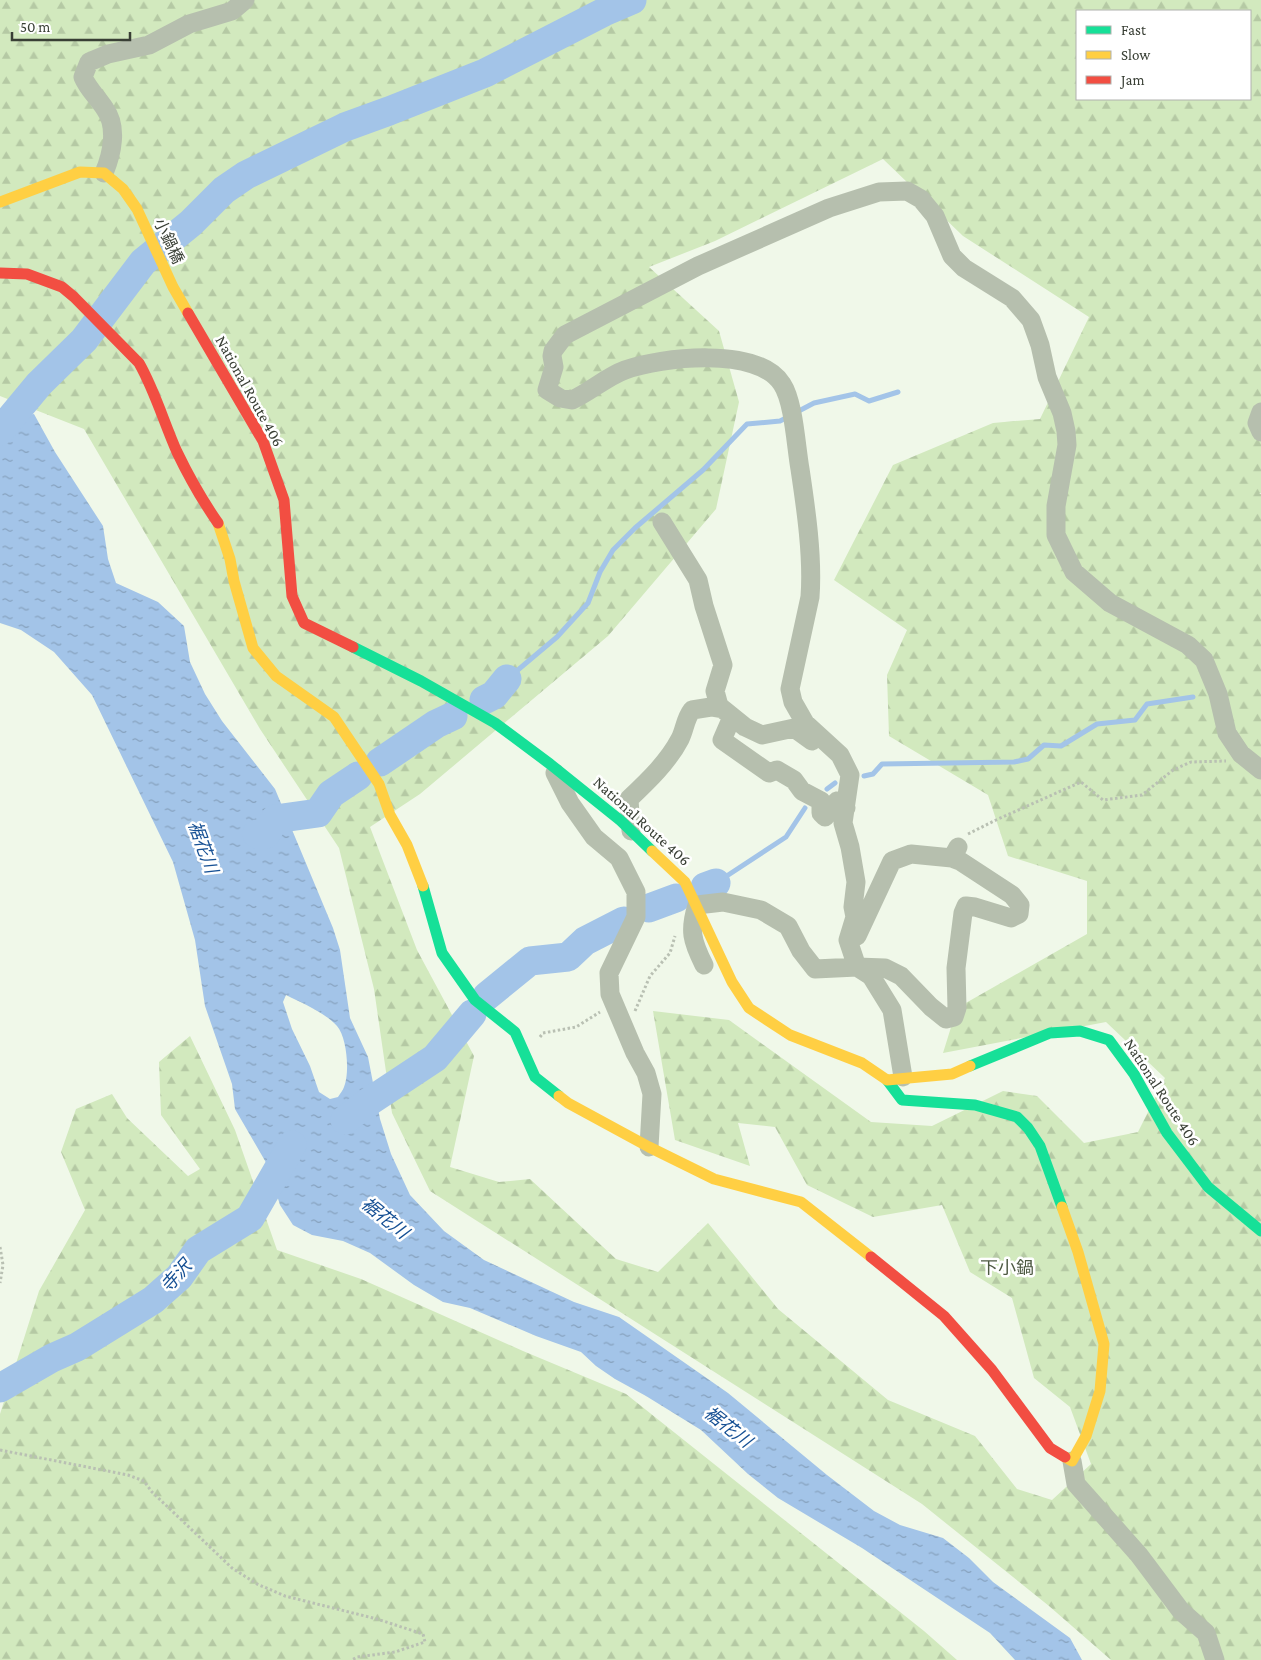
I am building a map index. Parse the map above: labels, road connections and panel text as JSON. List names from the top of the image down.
{
  "streets": {
    "main road": ["小鍋橋", "National Route 406"]
  },
  "crossings": [
    ["小鍋橋", "National Route 406"]
  ],
  "districts": ["下小鍋"],
  "water": ["裾花川", "寺沢"],
  "legend": ["Fast", "Slow", "Jam"],
  "scale_bar": "50 m"
}
